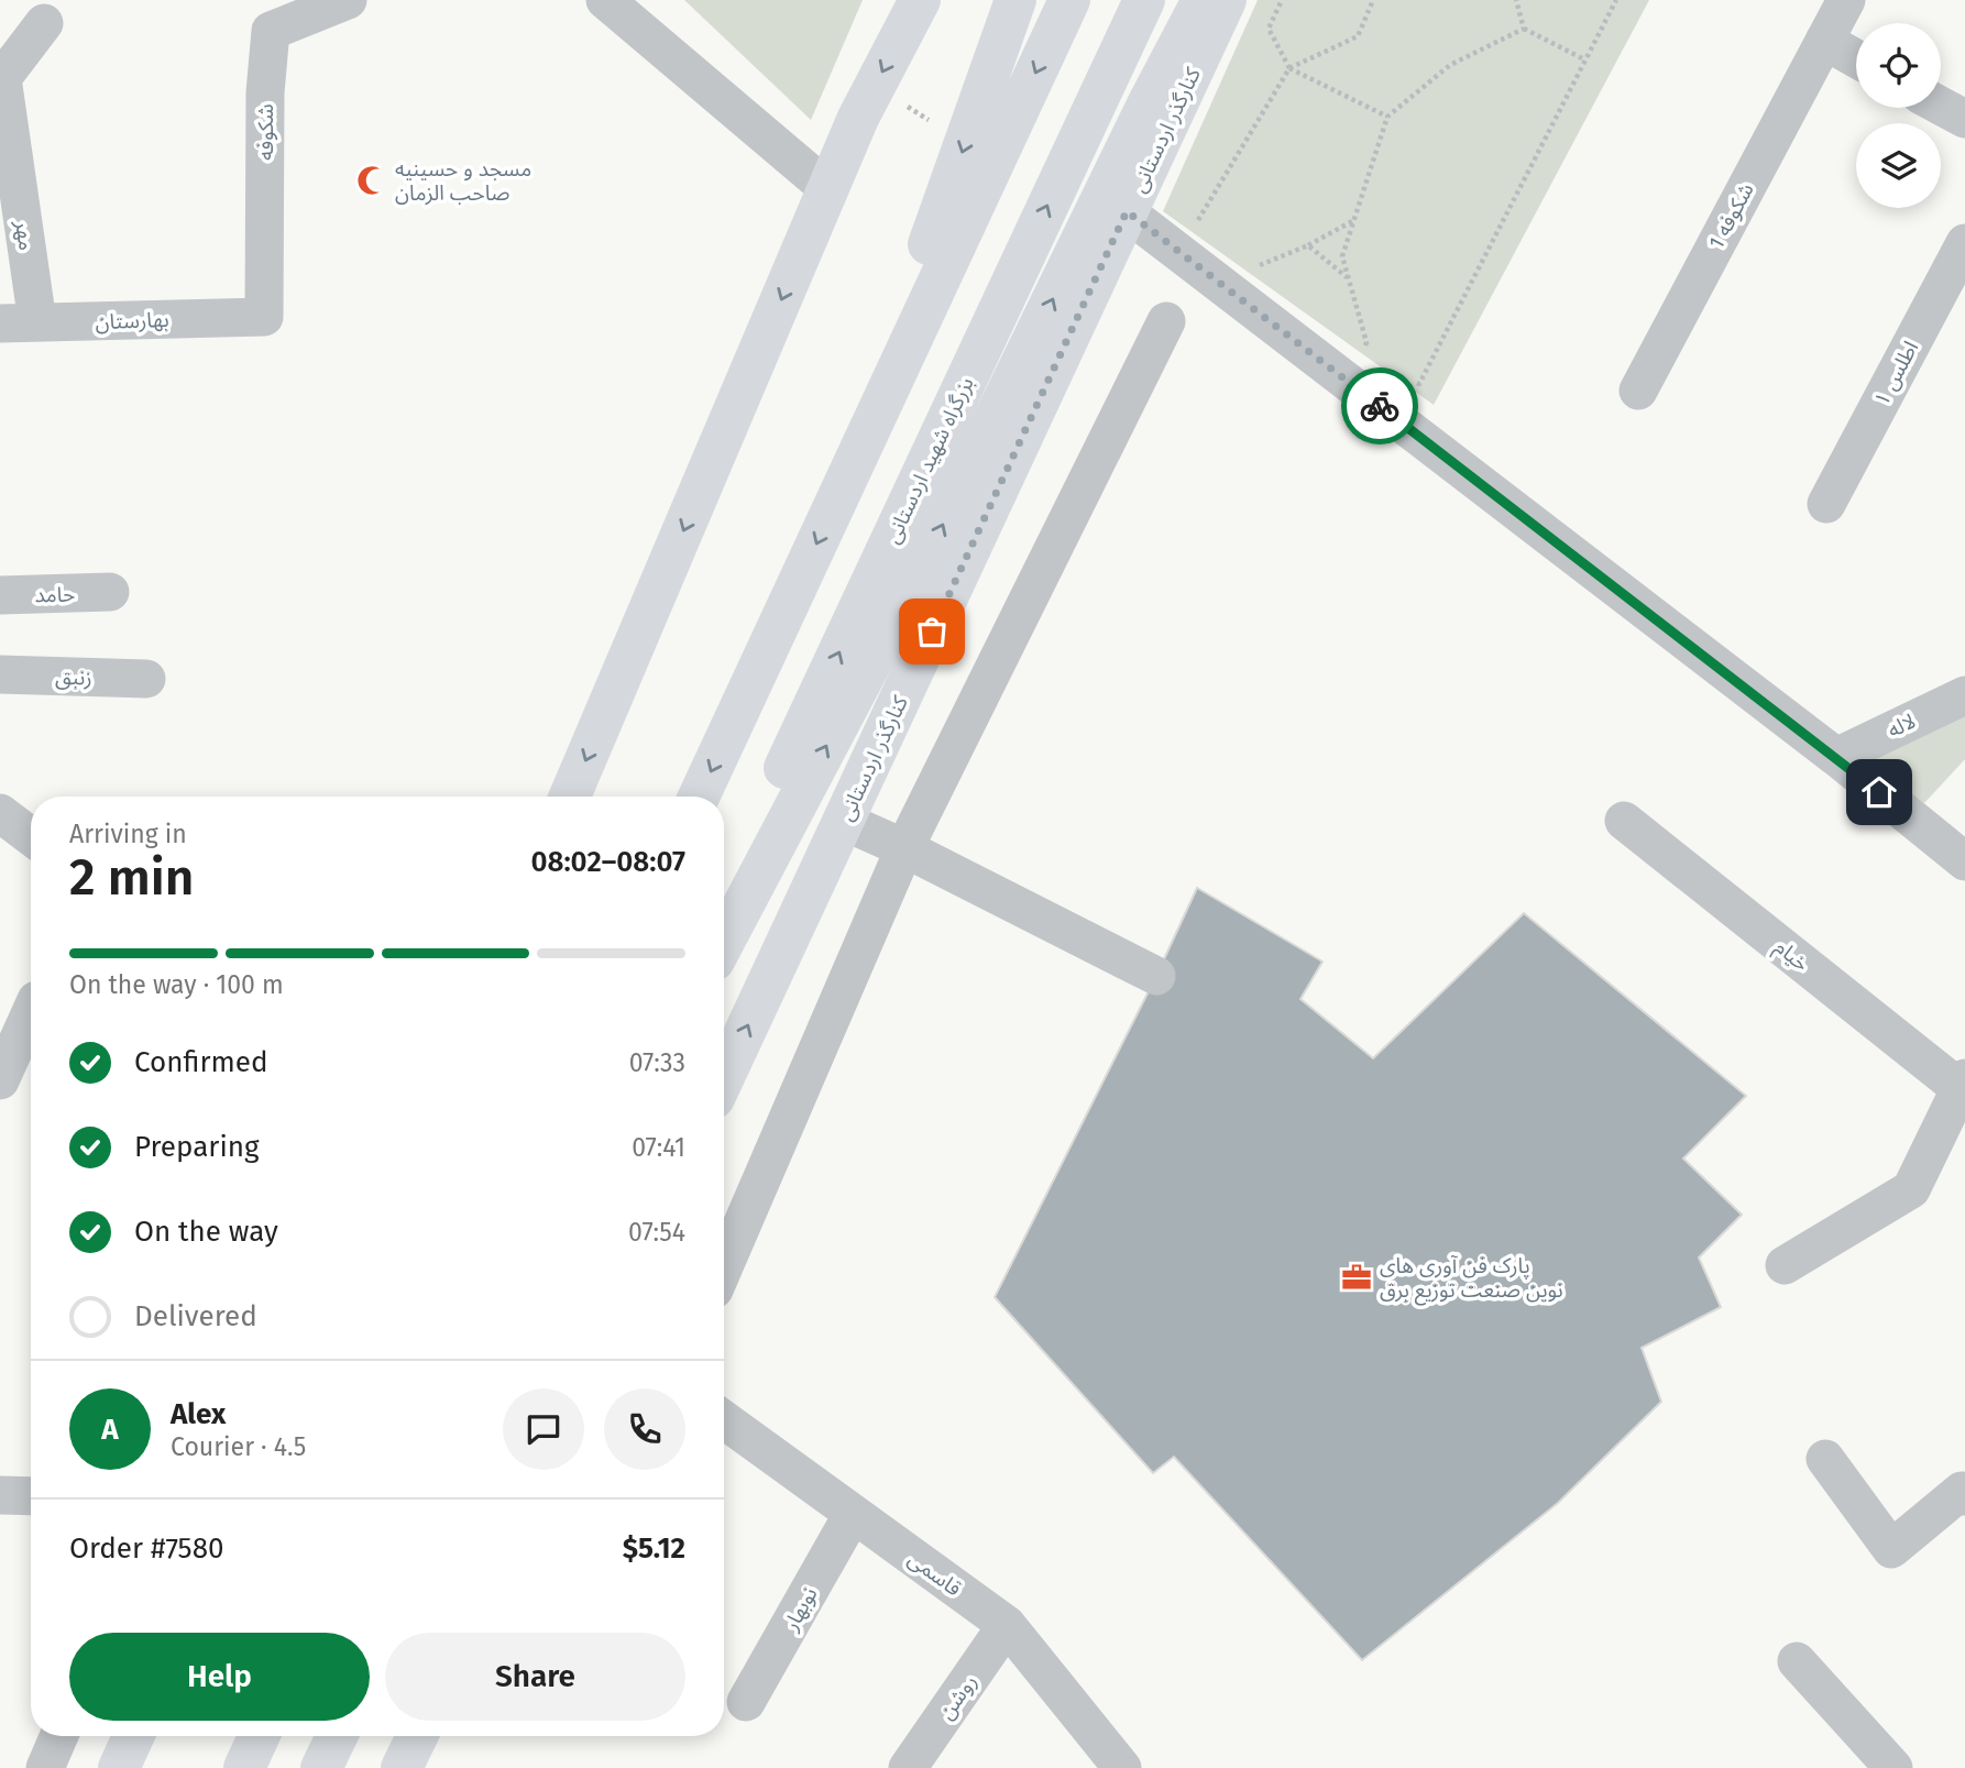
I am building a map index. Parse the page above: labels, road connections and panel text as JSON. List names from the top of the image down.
{
  "streets": {
    "main road": ["کنارگذر اردستانی", "بزرگراه شهید اردستانی"],
    "street": [
      "شکوفه",
      "شکوفه 1",
      "مهر",
      "بهارستان",
      "اطلس ۱",
      "حامد",
      "زنبق",
      "لاله",
      "خیام",
      "قاسمی",
      "نوبهار",
      "روشن"
    ]
  },
  "crossings": [
    ["شکوفه", "بهارستان"],
    ["مهر", "بهارستان"],
    ["قاسمی", "نوبهار"],
    ["قاسمی", "روشن"]
  ],
  "places": {
    "mosque": ["مسجد و حسینیه صاحب الزمان"],
    "office": ["پارک فن آوری های نوین صنعت توزیع برق"]
  },
  "page": {
    "heading": ["2 min", "Arriving in", "08:02–08:07"],
    "panel": [
      "Alex",
      "Courier · 4.5",
      "Order #7580",
      "$5.12"
    ],
    "bar": "On the way · 100 m",
    "list": [
      ["Confirmed", "07:33"],
      ["Preparing", "07:41"],
      ["On the way", "07:54"],
      "Delivered"
    ],
    "round": "A",
    "buttons": ["Help", "Share"]
  }
}
